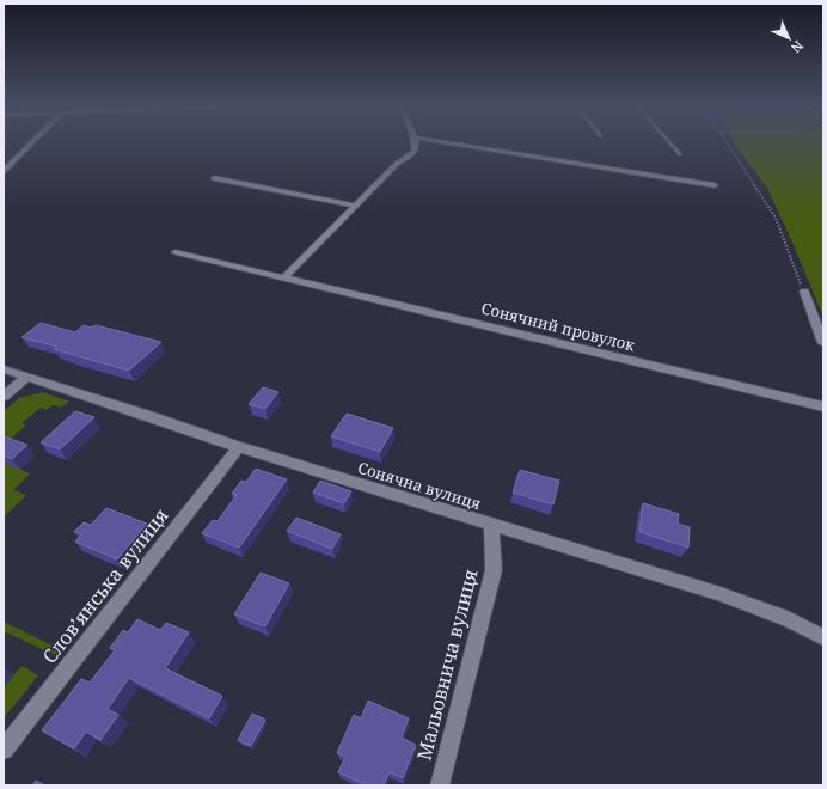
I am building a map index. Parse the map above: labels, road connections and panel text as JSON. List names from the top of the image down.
{
  "streets": {
    "street": [
      "Сонячний провулок",
      "Сонячна вулиця",
      "Словʼянська вулиця",
      "Мальовнича вулиця"
    ]
  },
  "crossings": [
    ["Сонячна вулиця", "Словʼянська вулиця"],
    ["Сонячна вулиця", "Мальовнича вулиця"]
  ],
  "north": "bottom right"
}
